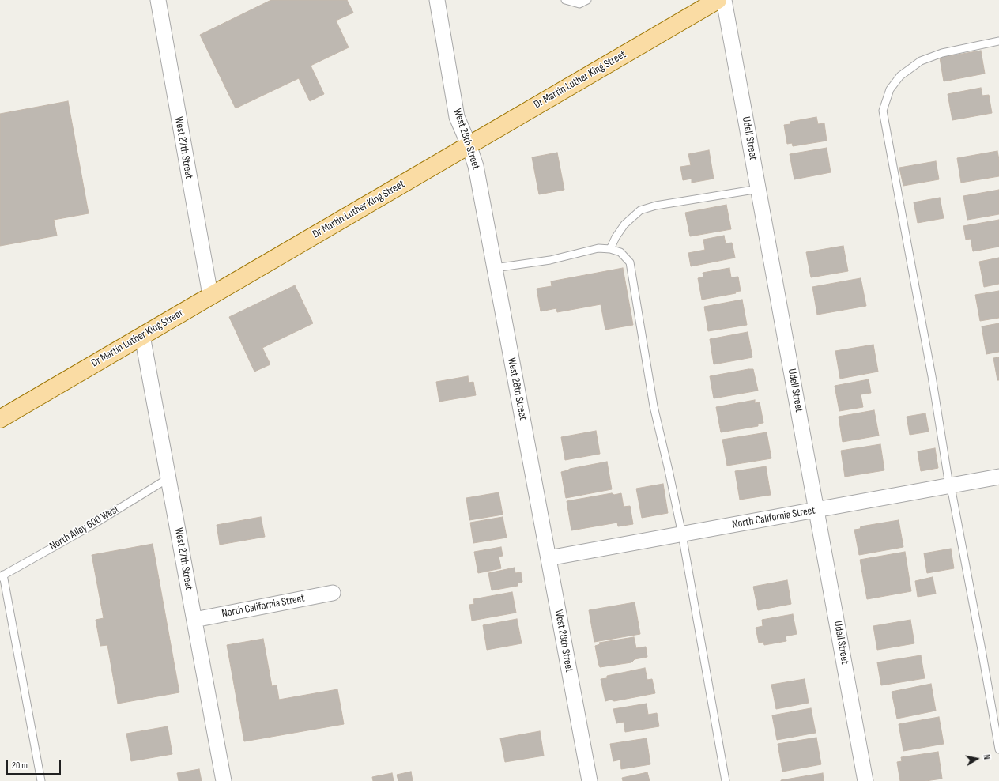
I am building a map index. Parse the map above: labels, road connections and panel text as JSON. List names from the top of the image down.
{
  "streets": {
    "main road": ["Dr Martin Luther King Street"],
    "street": [
      "Udell Street",
      "West 28th Street",
      "West 27th Street",
      "North California Street"
    ],
    "lane": ["North Alley 600 West"]
  },
  "crossings": [
    ["Dr Martin Luther King Street", "West 28th Street"],
    ["Dr Martin Luther King Street", "West 27th Street"],
    ["Udell Street", "North California Street"],
    ["West 28th Street", "North California Street"],
    ["West 27th Street", "North California Street"],
    ["West 27th Street", "North Alley 600 West"]
  ],
  "scale_bar": "20 m",
  "north": "right"
}
